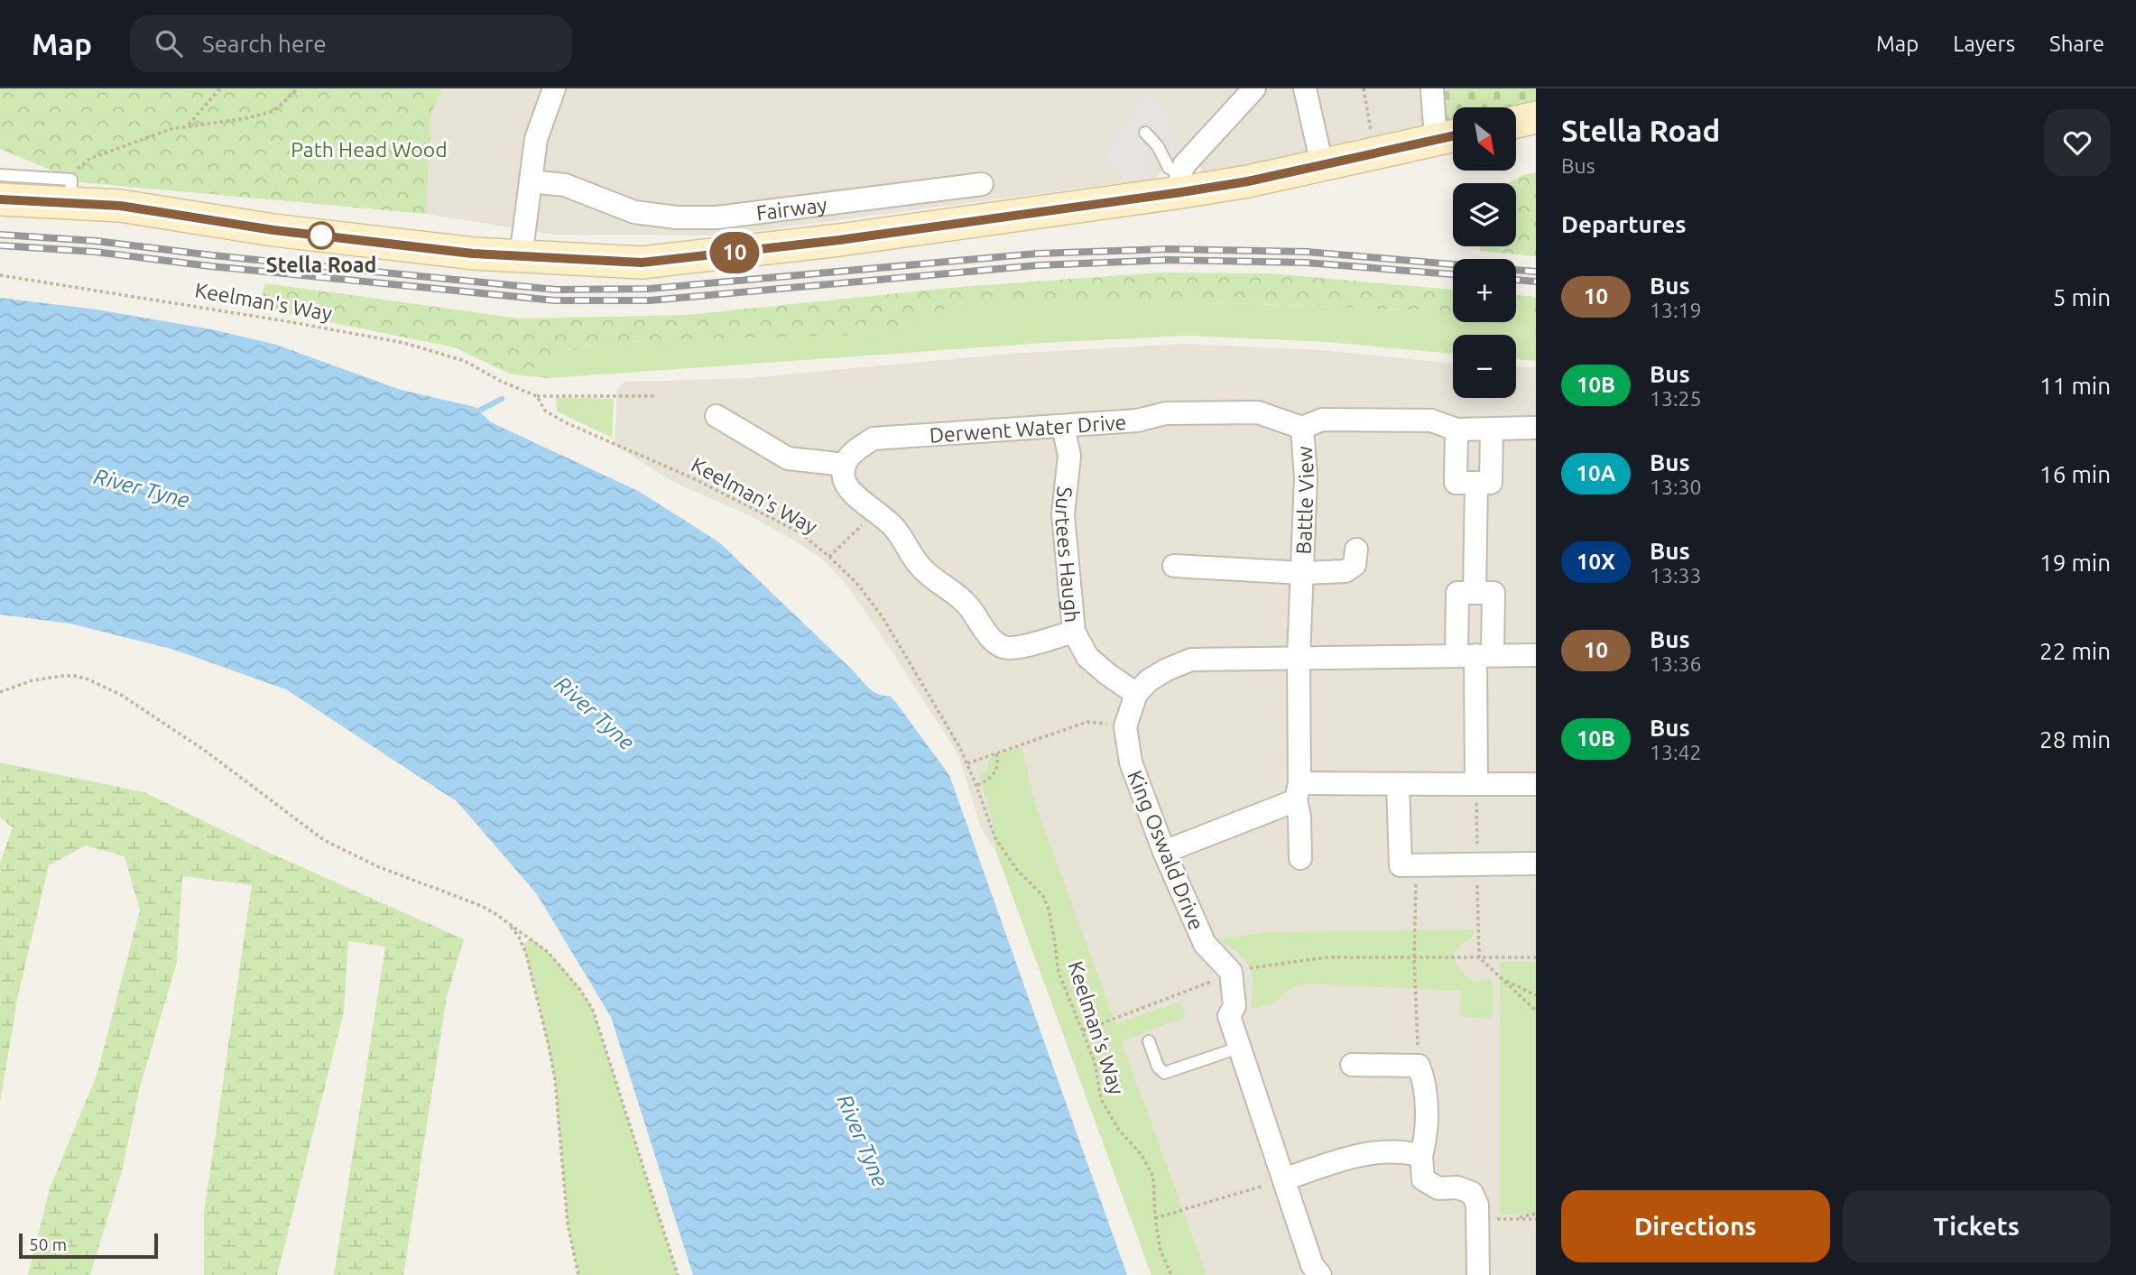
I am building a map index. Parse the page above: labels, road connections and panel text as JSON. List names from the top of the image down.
{
  "streets": {
    "street": [
      "Fairway",
      "Derwent Water Drive",
      "Battle View",
      "Surtees Haugh",
      "King Oswald Drive"
    ],
    "path": ["Keelman's Way"]
  },
  "crossings": [
    ["Derwent Water Drive", "Battle View"],
    ["Derwent Water Drive", "Surtees Haugh"],
    ["Surtees Haugh", "King Oswald Drive"]
  ],
  "water": ["River Tyne"],
  "parks": ["Path Head Wood"],
  "places": ["Stella Road"],
  "lines": ["bus line 10"],
  "scale_bar": "50 m",
  "north": "bottom right",
  "page": {
    "header": "Map",
    "search": "Search here",
    "nav": ["Map", "Layers", "Share"],
    "on_map": "10",
    "heading": [
      ["Stella Road", "Bus"],
      "Departures"
    ],
    "map_buttons": ["+", "−"],
    "list": [
      {
        "mark": "10",
        "name": "Bus",
        "note": "13:19",
        "value": "5 min"
      },
      {
        "mark": "10B",
        "name": "Bus",
        "note": "13:25",
        "value": "11 min"
      },
      {
        "mark": "10A",
        "name": "Bus",
        "note": "13:30",
        "value": "16 min"
      },
      {
        "mark": "10X",
        "name": "Bus",
        "note": "13:33",
        "value": "19 min"
      },
      {
        "mark": "10",
        "name": "Bus",
        "note": "13:36",
        "value": "22 min"
      },
      {
        "mark": "10B",
        "name": "Bus",
        "note": "13:42",
        "value": "28 min"
      }
    ],
    "buttons": ["Directions", "Tickets"],
    "scale": "50 m"
  }
}
